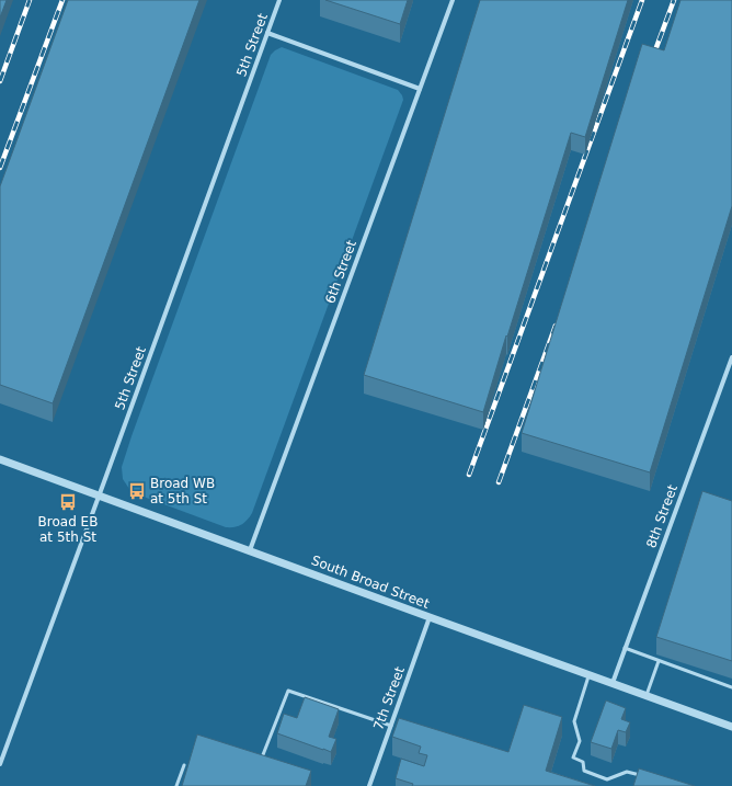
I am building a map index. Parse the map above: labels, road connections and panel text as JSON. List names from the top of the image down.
{
  "streets": {
    "street": [
      "5th Street",
      "6th Street",
      "8th Street",
      "South Broad Street",
      "7th Street"
    ]
  },
  "crossings": [
    ["5th Street", "South Broad Street"],
    ["6th Street", "South Broad Street"],
    ["8th Street", "South Broad Street"],
    ["South Broad Street", "7th Street"]
  ],
  "places": {
    "bus stop": ["Broad WB at 5th St", "Broad EB at 5th St"]
  }
}
